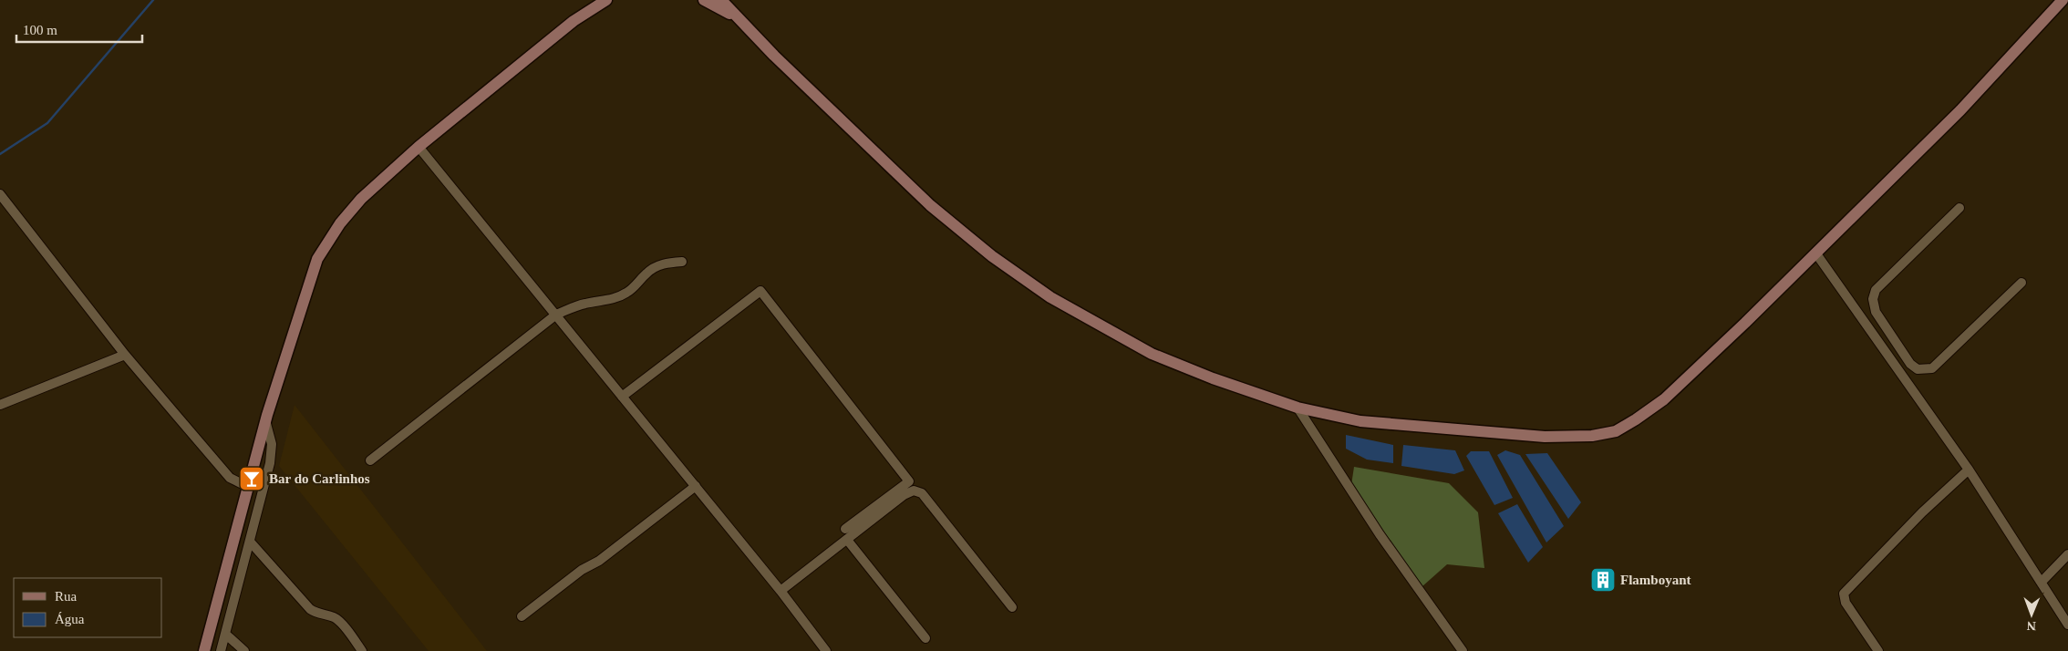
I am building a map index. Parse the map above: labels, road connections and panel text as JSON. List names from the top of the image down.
{
  "places": {
    "bar": ["Bar do Carlinhos"],
    "building": ["Flamboyant"]
  },
  "legend": ["Rua", "Água"],
  "scale_bar": "100 m",
  "north": "bottom"
}
